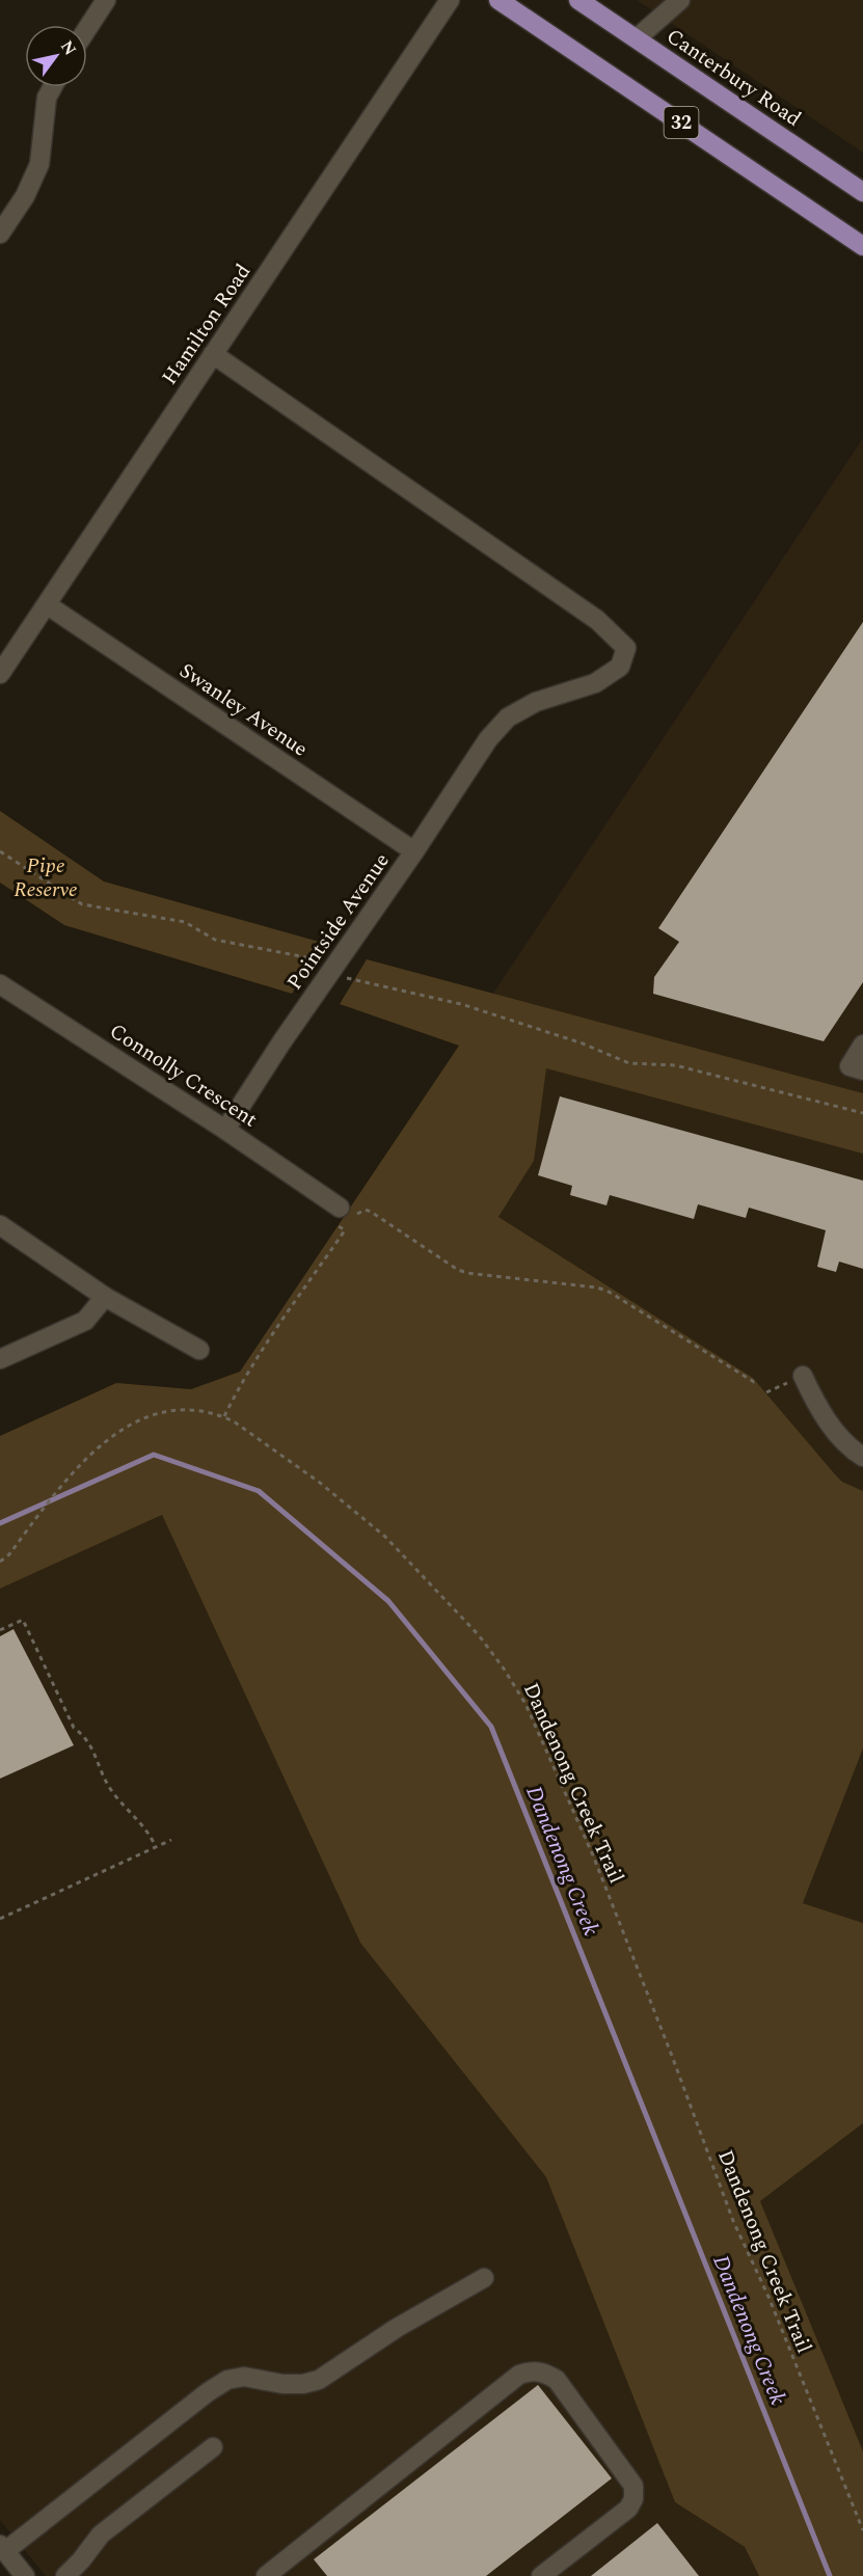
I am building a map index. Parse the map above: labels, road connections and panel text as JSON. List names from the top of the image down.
{
  "streets": {
    "main road": ["Canterbury Road", "32"],
    "street": [
      "Hamilton Road",
      "Swanley Avenue",
      "Pointside Avenue",
      "Connolly Crescent"
    ],
    "path": ["Dandenong Creek Trail"]
  },
  "crossings": [
    ["Hamilton Road", "Swanley Avenue"],
    ["Hamilton Road", "Pointside Avenue"],
    ["Swanley Avenue", "Pointside Avenue"],
    ["Pointside Avenue", "Connolly Crescent"]
  ],
  "water": ["Dandenong Creek"],
  "parks": ["Pipe Reserve"],
  "north": "top right"
}
